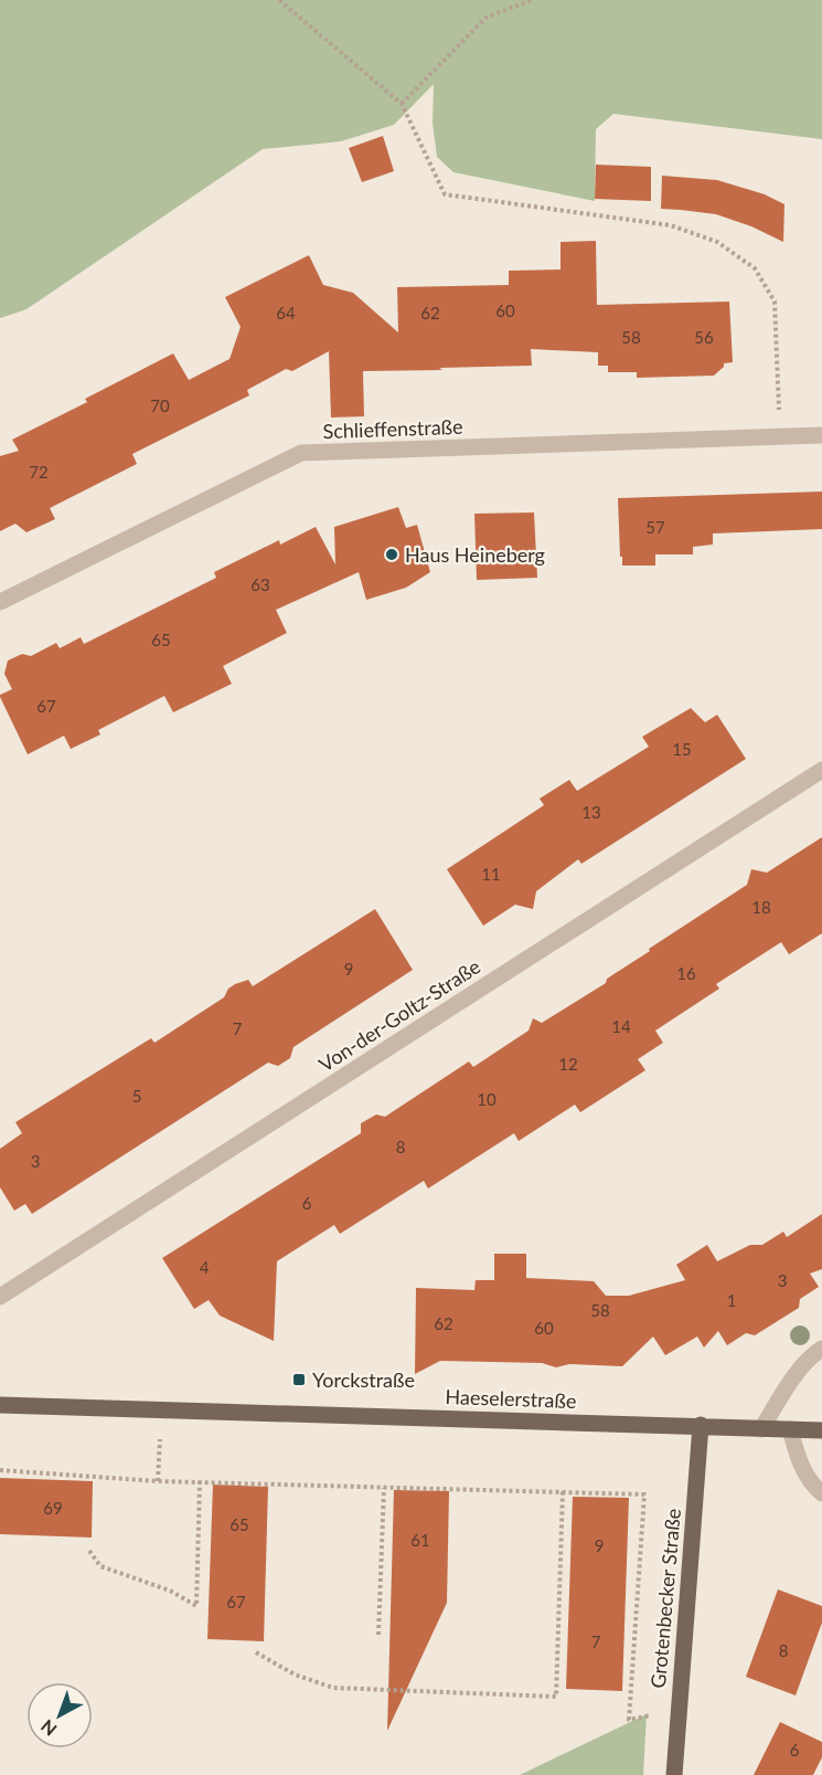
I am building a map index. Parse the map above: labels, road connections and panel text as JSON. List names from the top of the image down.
{
  "streets": {
    "main road": ["Haeselerstraße", "Grotenbecker Straße"],
    "street": ["Schlieffenstraße", "Von-der-Goltz-Straße"]
  },
  "crossings": [
    ["Haeselerstraße", "Grotenbecker Straße"]
  ],
  "places": {
    "other": ["Haus Heineberg"],
    "transit": ["Yorckstraße"]
  },
  "house_numbers": [
    "60",
    "64",
    "62",
    "58",
    "56",
    "70",
    "72",
    "57",
    "63",
    "65",
    "67",
    "15",
    "13",
    "11",
    "18",
    "9",
    "16",
    "14",
    "7",
    "12",
    "5",
    "10",
    "8",
    "3",
    "6",
    "4",
    "3",
    "1",
    "58",
    "62",
    "60",
    "69",
    "65",
    "61",
    "9",
    "67",
    "7",
    "8",
    "6"
  ],
  "north": "bottom left"
}
